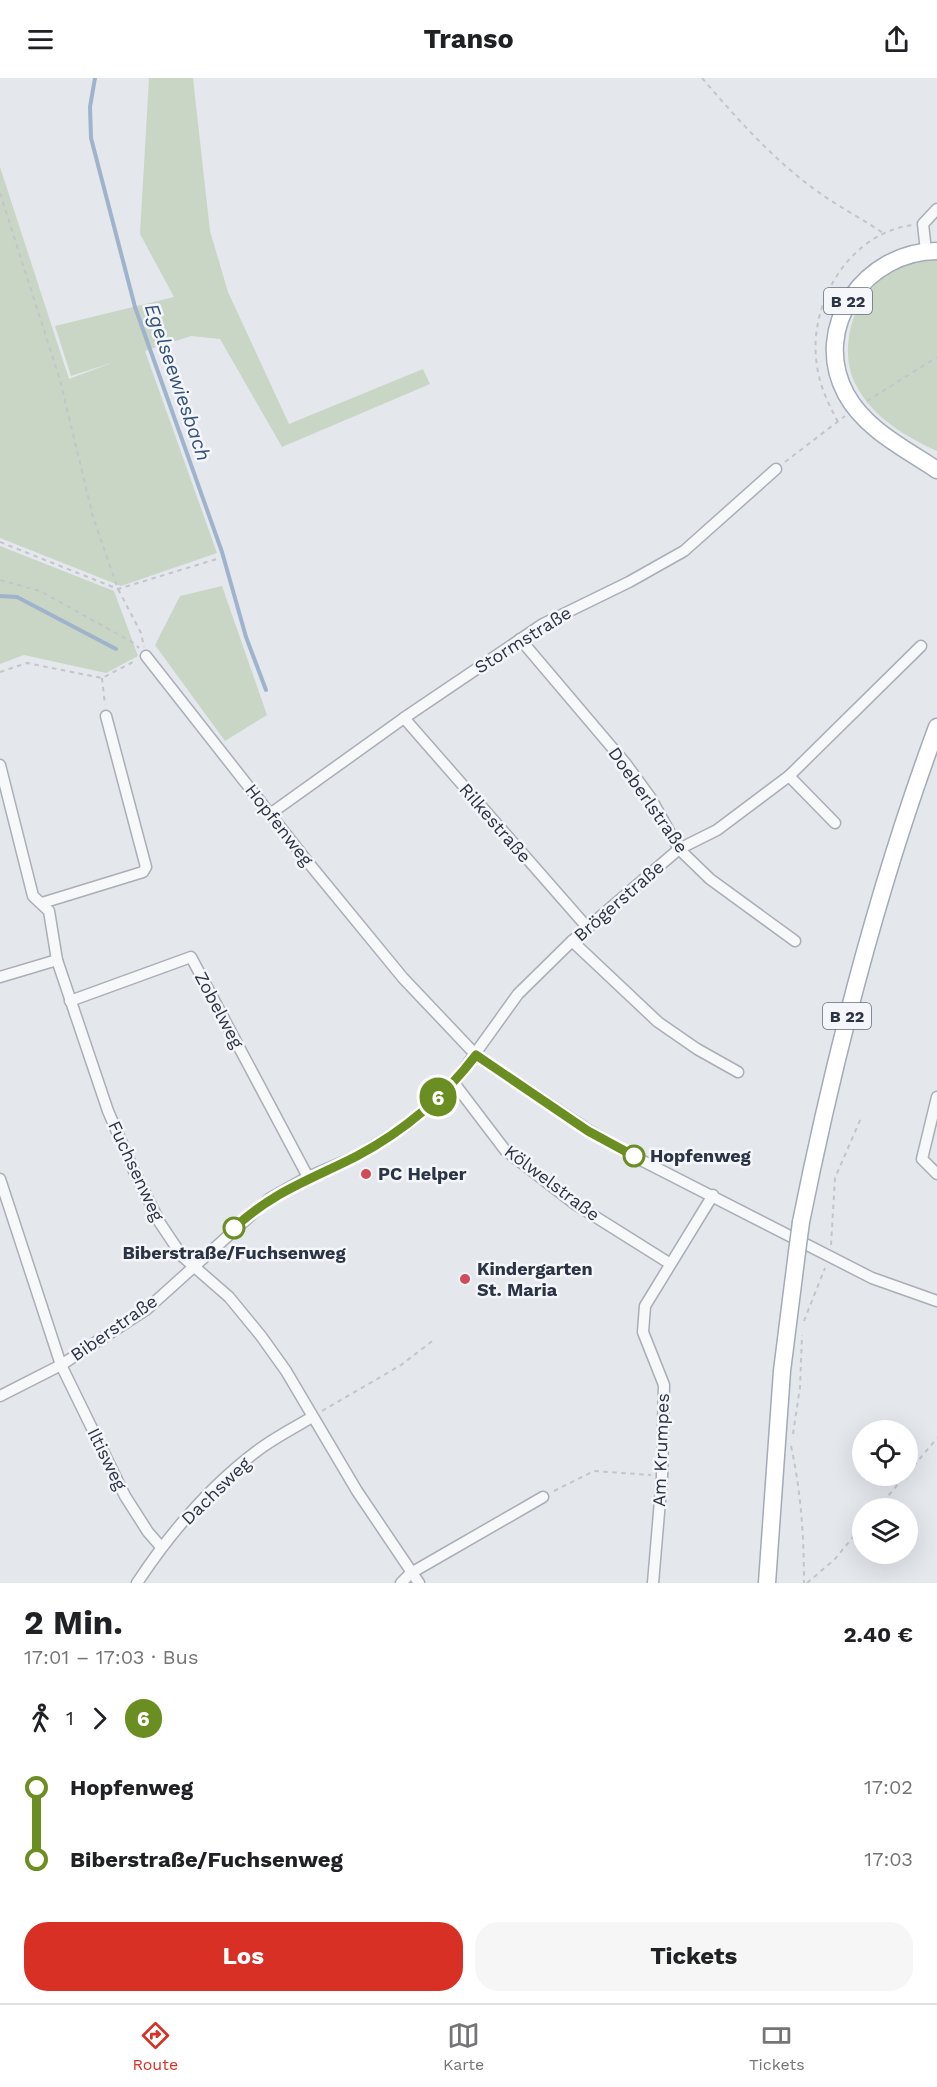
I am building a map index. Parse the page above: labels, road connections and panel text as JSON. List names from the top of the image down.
{
  "streets": {
    "main road": ["B 22"],
    "street": [
      "Stormstraße",
      "Doeberlstraße",
      "Rilkestraße",
      "Hopfenweg",
      "Brögerstraße",
      "Zobelweg",
      "Fuchsenweg",
      "Kölwelstraße",
      "Biberstraße",
      "Am Krumpes",
      "Iltisweg",
      "Dachsweg"
    ]
  },
  "crossings": [
    ["Stormstraße", "Doeberlstraße"],
    ["Stormstraße", "Rilkestraße"],
    ["Stormstraße", "Hopfenweg"],
    ["Doeberlstraße", "Brögerstraße"],
    ["Rilkestraße", "Brögerstraße"],
    ["Hopfenweg", "Brögerstraße"],
    ["Hopfenweg", "Biberstraße"],
    ["Hopfenweg", "Am Krumpes"],
    ["Brögerstraße", "Biberstraße"],
    ["Zobelweg", "Fuchsenweg"],
    ["Zobelweg", "Biberstraße"],
    ["Fuchsenweg", "Biberstraße"],
    ["Fuchsenweg", "Dachsweg"],
    ["Kölwelstraße", "Biberstraße"],
    ["Kölwelstraße", "Am Krumpes"],
    ["Biberstraße", "Iltisweg"],
    ["Iltisweg", "Dachsweg"]
  ],
  "water": ["Egelseewiesbach"],
  "places": [
    "Hopfenweg",
    "PC Helper",
    "Biberstraße/Fuchsenweg",
    "Kindergarten St. Maria"
  ],
  "lines": ["bus line 6"],
  "page": {
    "header": "Transo",
    "on_map": "6",
    "heading": ["2 Min.", "17:01 – 17:03 · Bus", "2.40 €"],
    "legs": ["1", "6"],
    "list": [
      {
        "name": "Hopfenweg",
        "value": "17:02"
      },
      {
        "name": "Biberstraße/Fuchsenweg",
        "value": "17:03"
      }
    ],
    "buttons": ["Los", "Tickets"],
    "tabs": ["Route", "Karte", "Tickets"]
  }
}
